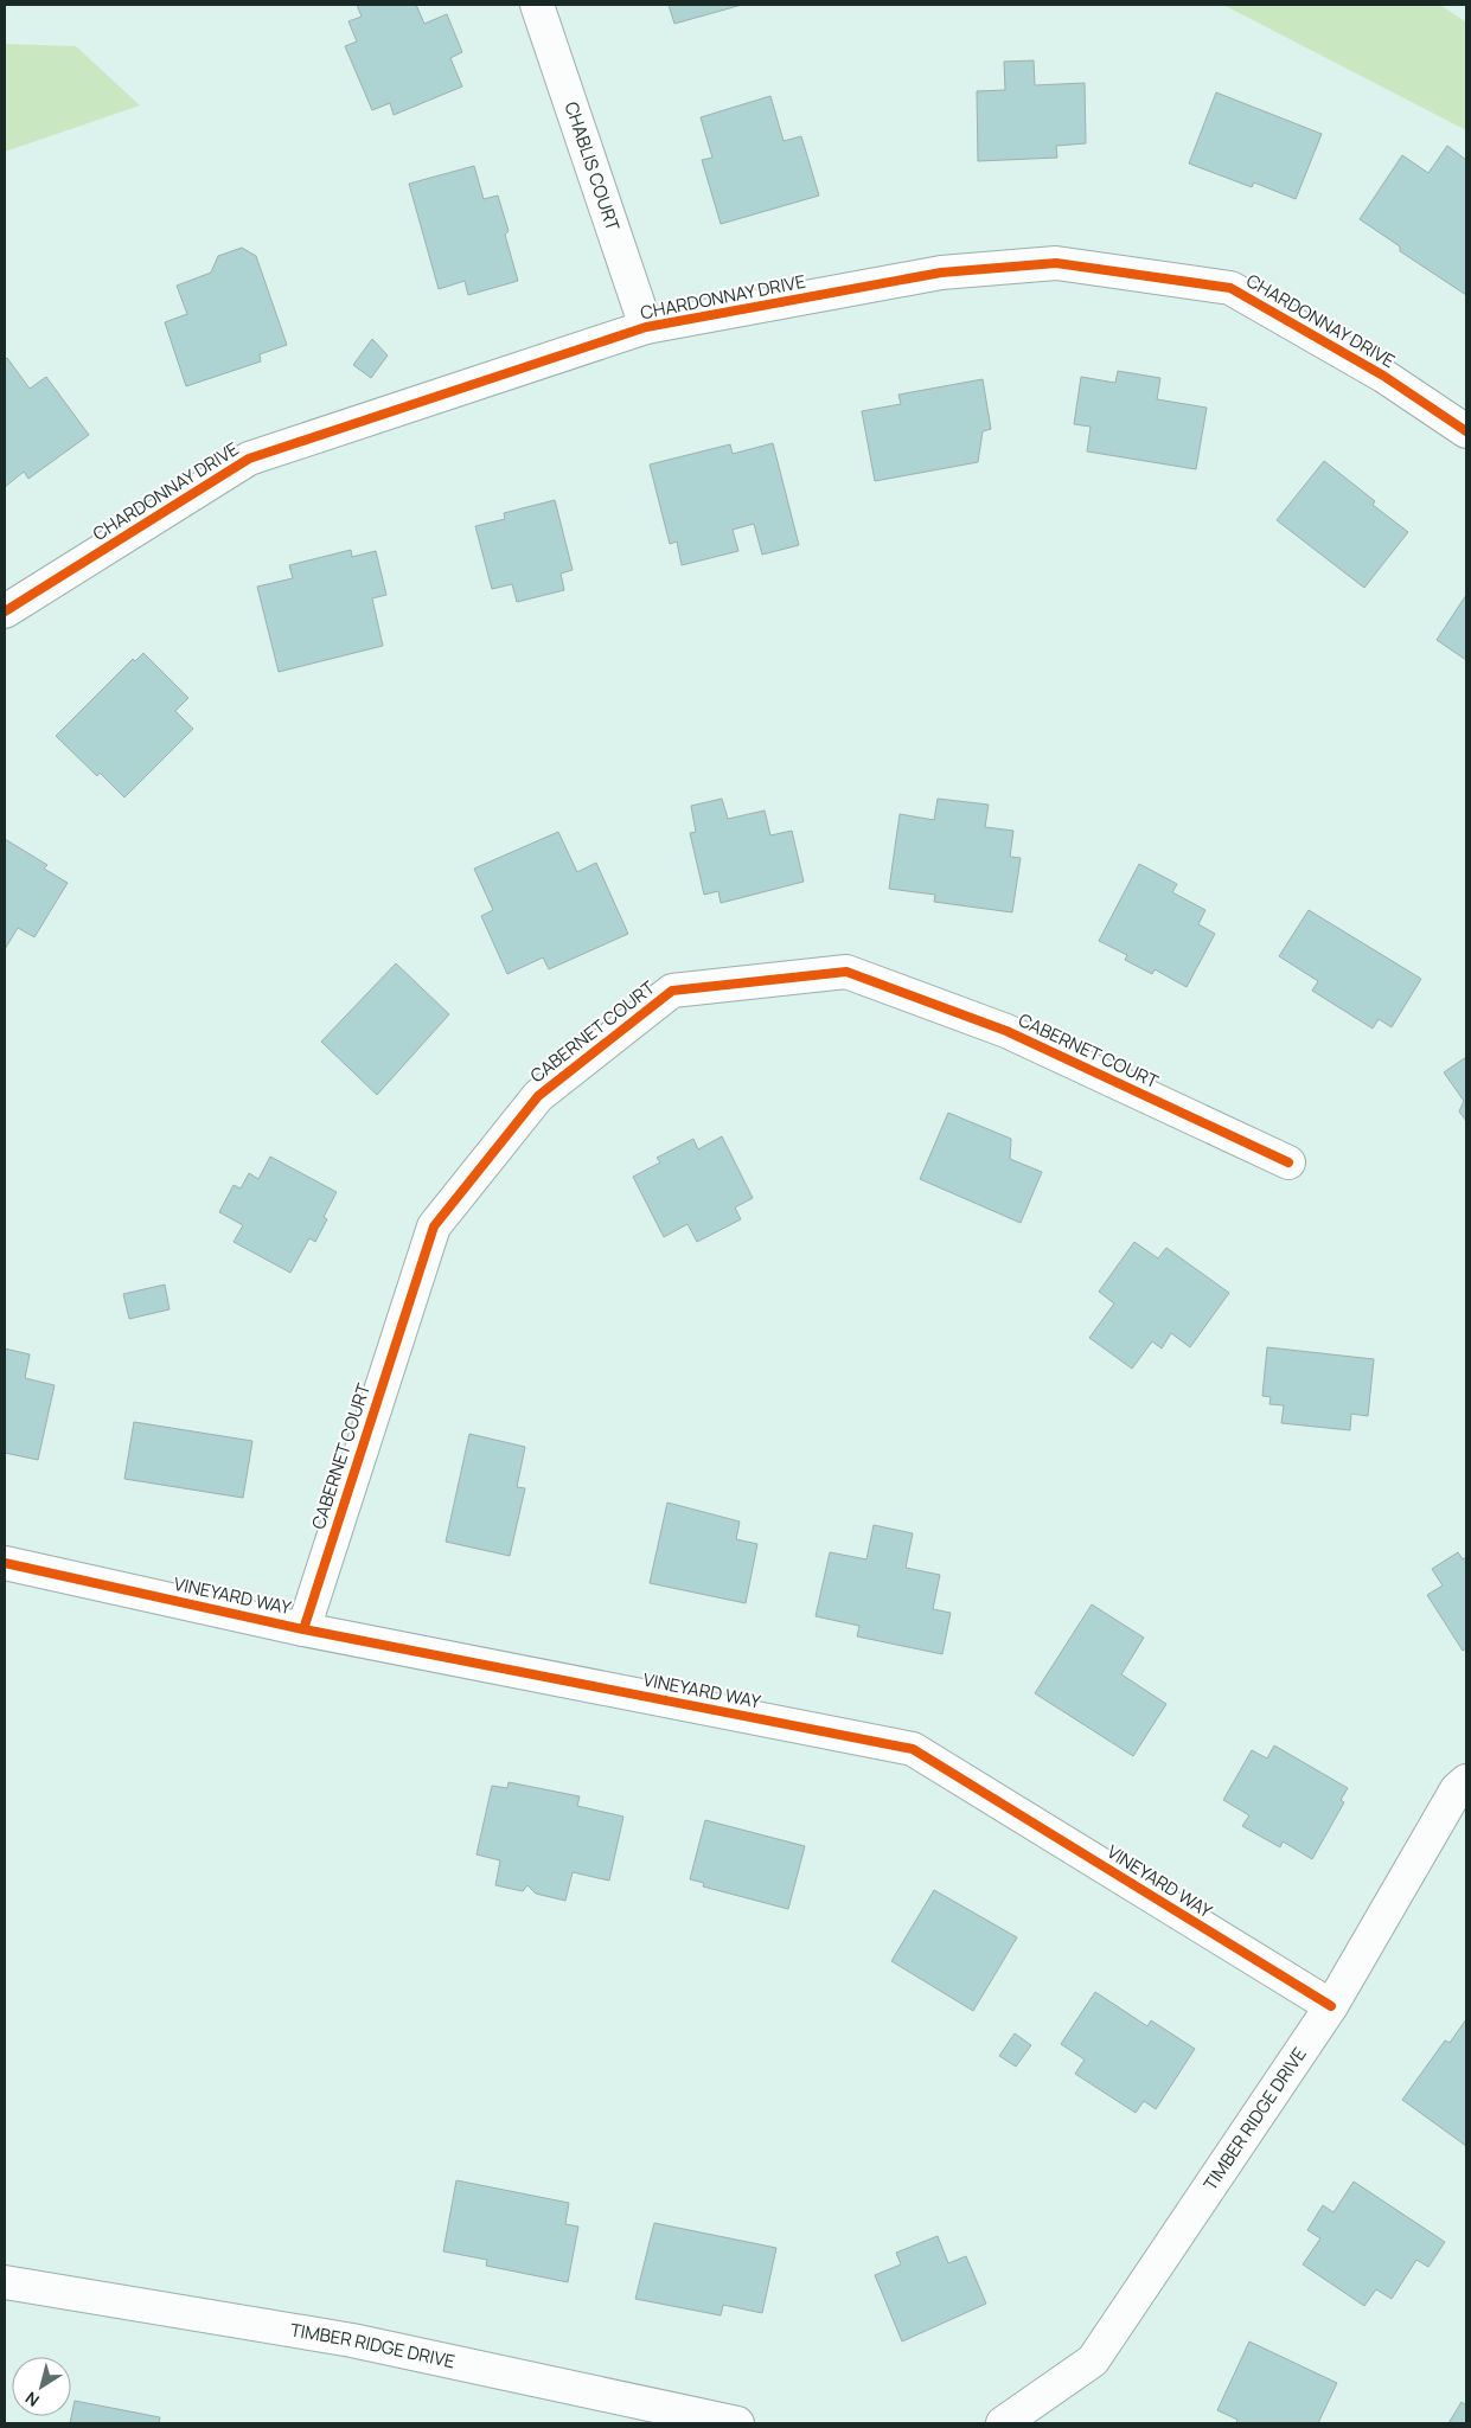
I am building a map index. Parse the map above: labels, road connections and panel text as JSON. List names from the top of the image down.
{
  "streets": {
    "street": [
      "CHABLIS COURT",
      "CHARDONNAY DRIVE",
      "CABERNET COURT",
      "VINEYARD WAY",
      "TIMBER RIDGE DRIVE"
    ]
  },
  "crossings": [
    ["CHABLIS COURT", "CHARDONNAY DRIVE"],
    ["CABERNET COURT", "VINEYARD WAY"],
    ["VINEYARD WAY", "TIMBER RIDGE DRIVE"]
  ],
  "north": "bottom left"
}
